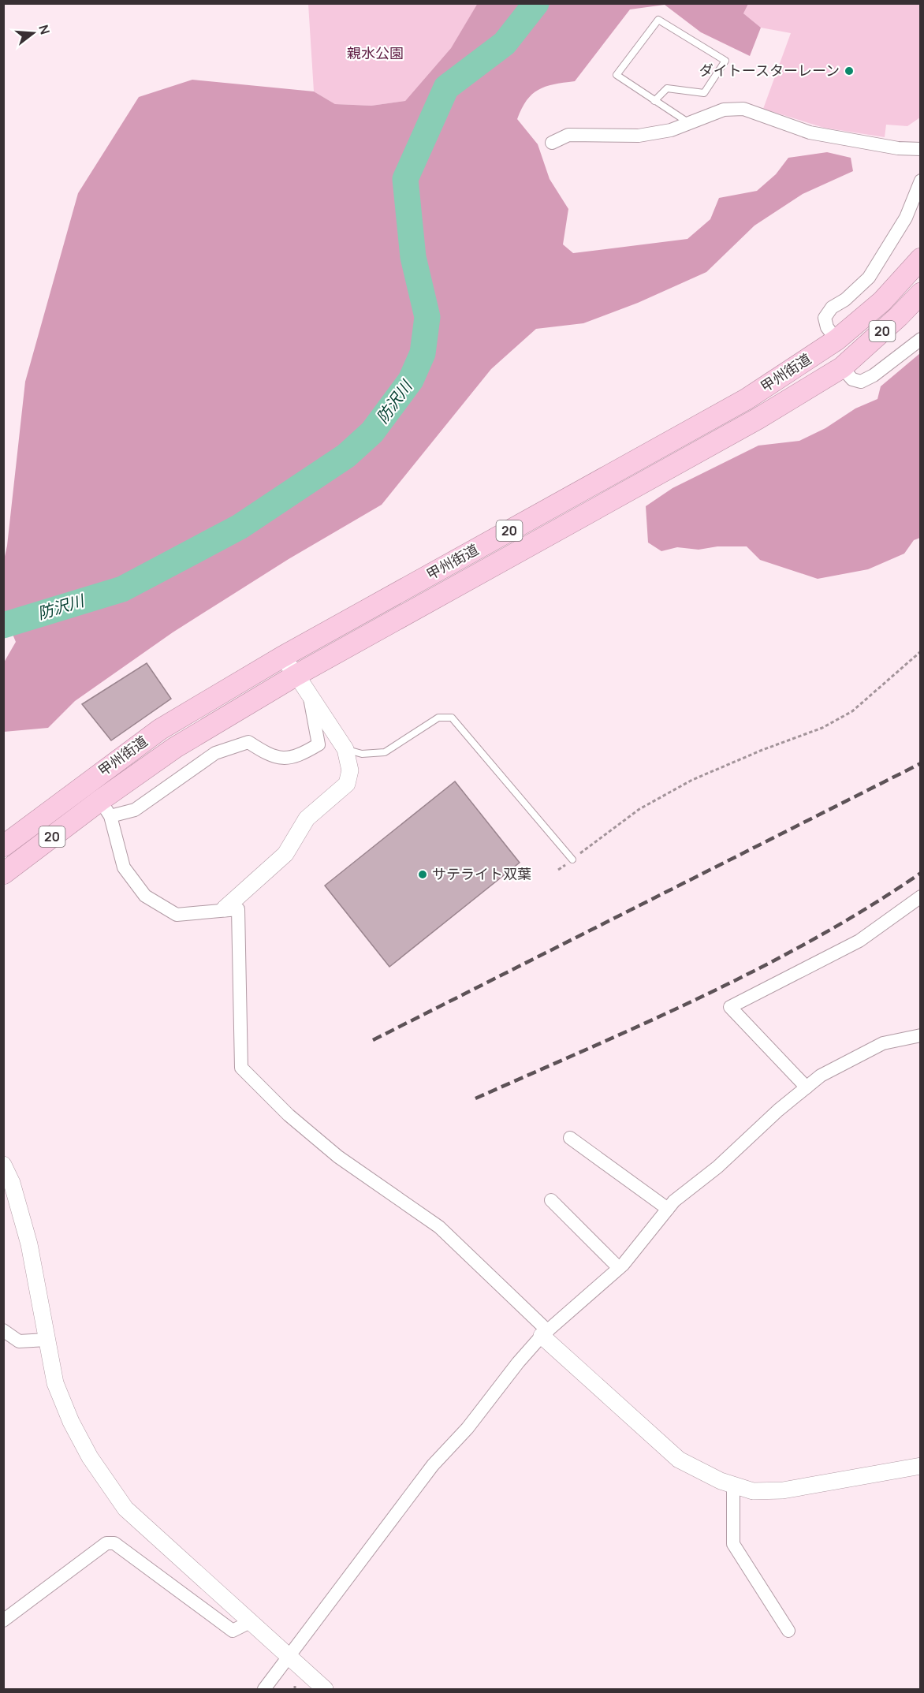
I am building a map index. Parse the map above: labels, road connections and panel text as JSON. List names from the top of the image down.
{
  "streets": {
    "highway": ["20", "甲州街道"]
  },
  "water": ["防沢川"],
  "parks": ["親水公園"],
  "places": ["ダイトースターレーン", "サテライト双葉"],
  "north": "right"
}
